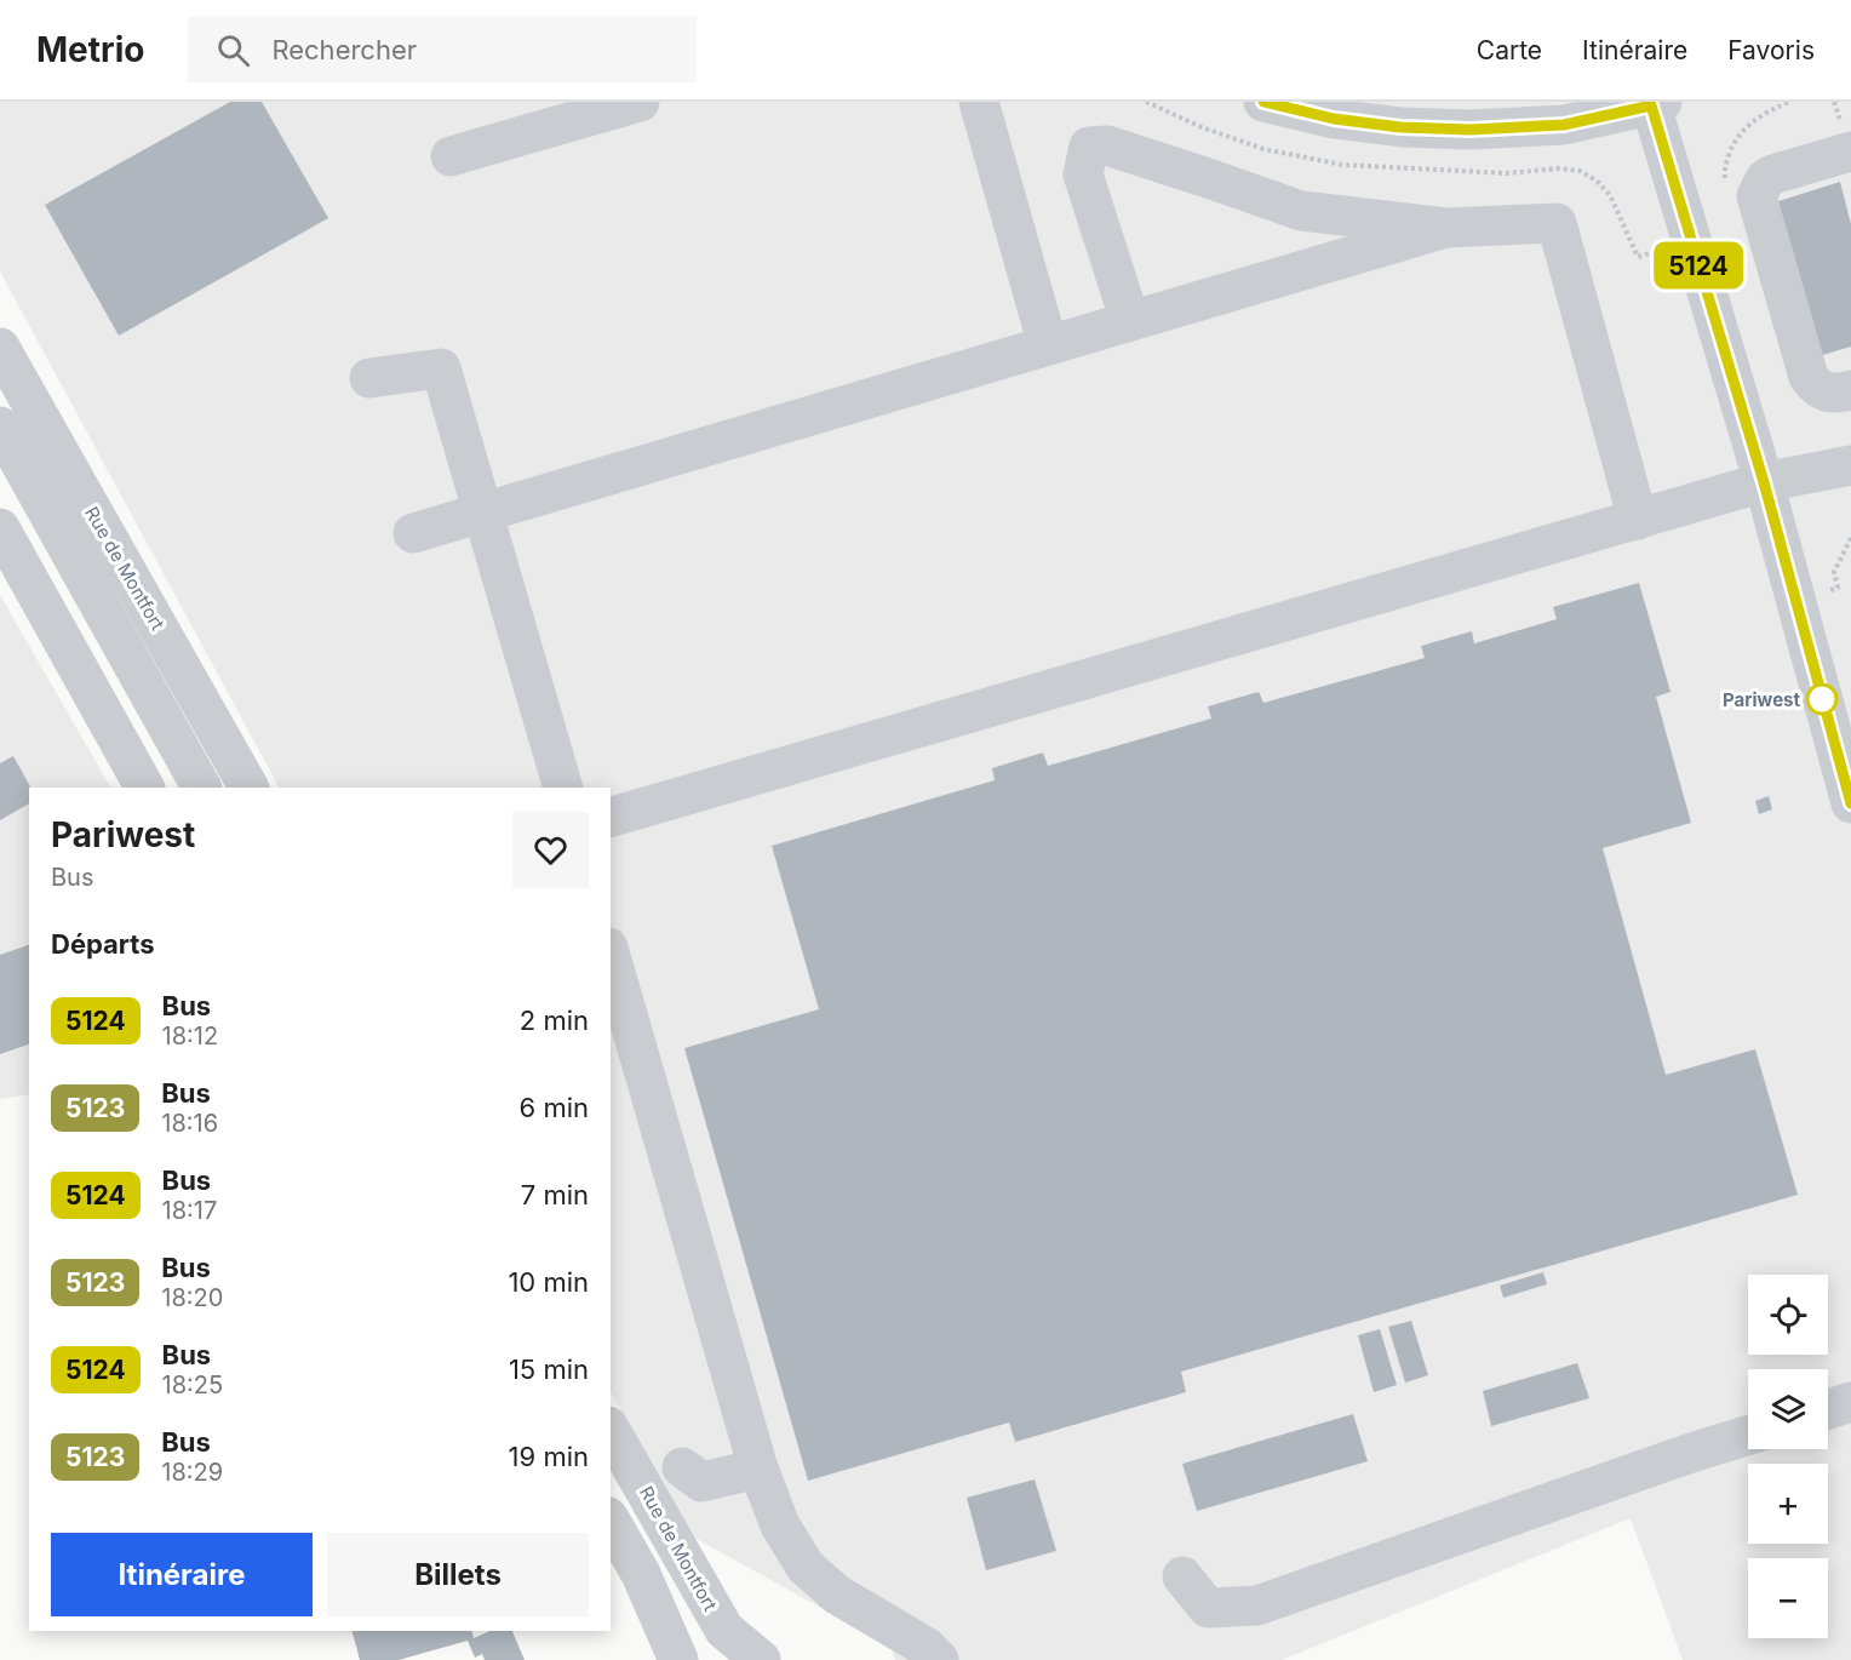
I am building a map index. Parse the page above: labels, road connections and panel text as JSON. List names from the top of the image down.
{
  "streets": {
    "street": ["Rue de Montfort"]
  },
  "places": ["Pariwest"],
  "lines": ["bus line 5124"],
  "page": {
    "header": "Metrio",
    "search": "Rechercher",
    "nav": ["Carte", "Itinéraire", "Favoris"],
    "on_map": "5124",
    "heading": [
      ["Pariwest", "Bus"],
      "Départs"
    ],
    "list": [
      {
        "mark": "5124",
        "name": "Bus",
        "note": "18:12",
        "value": "2 min"
      },
      {
        "mark": "5123",
        "name": "Bus",
        "note": "18:16",
        "value": "6 min"
      },
      {
        "mark": "5124",
        "name": "Bus",
        "note": "18:17",
        "value": "7 min"
      },
      {
        "mark": "5123",
        "name": "Bus",
        "note": "18:20",
        "value": "10 min"
      },
      {
        "mark": "5124",
        "name": "Bus",
        "note": "18:25",
        "value": "15 min"
      },
      {
        "mark": "5123",
        "name": "Bus",
        "note": "18:29",
        "value": "19 min"
      }
    ],
    "map_buttons": ["+", "−"],
    "buttons": ["Itinéraire", "Billets"]
  }
}
